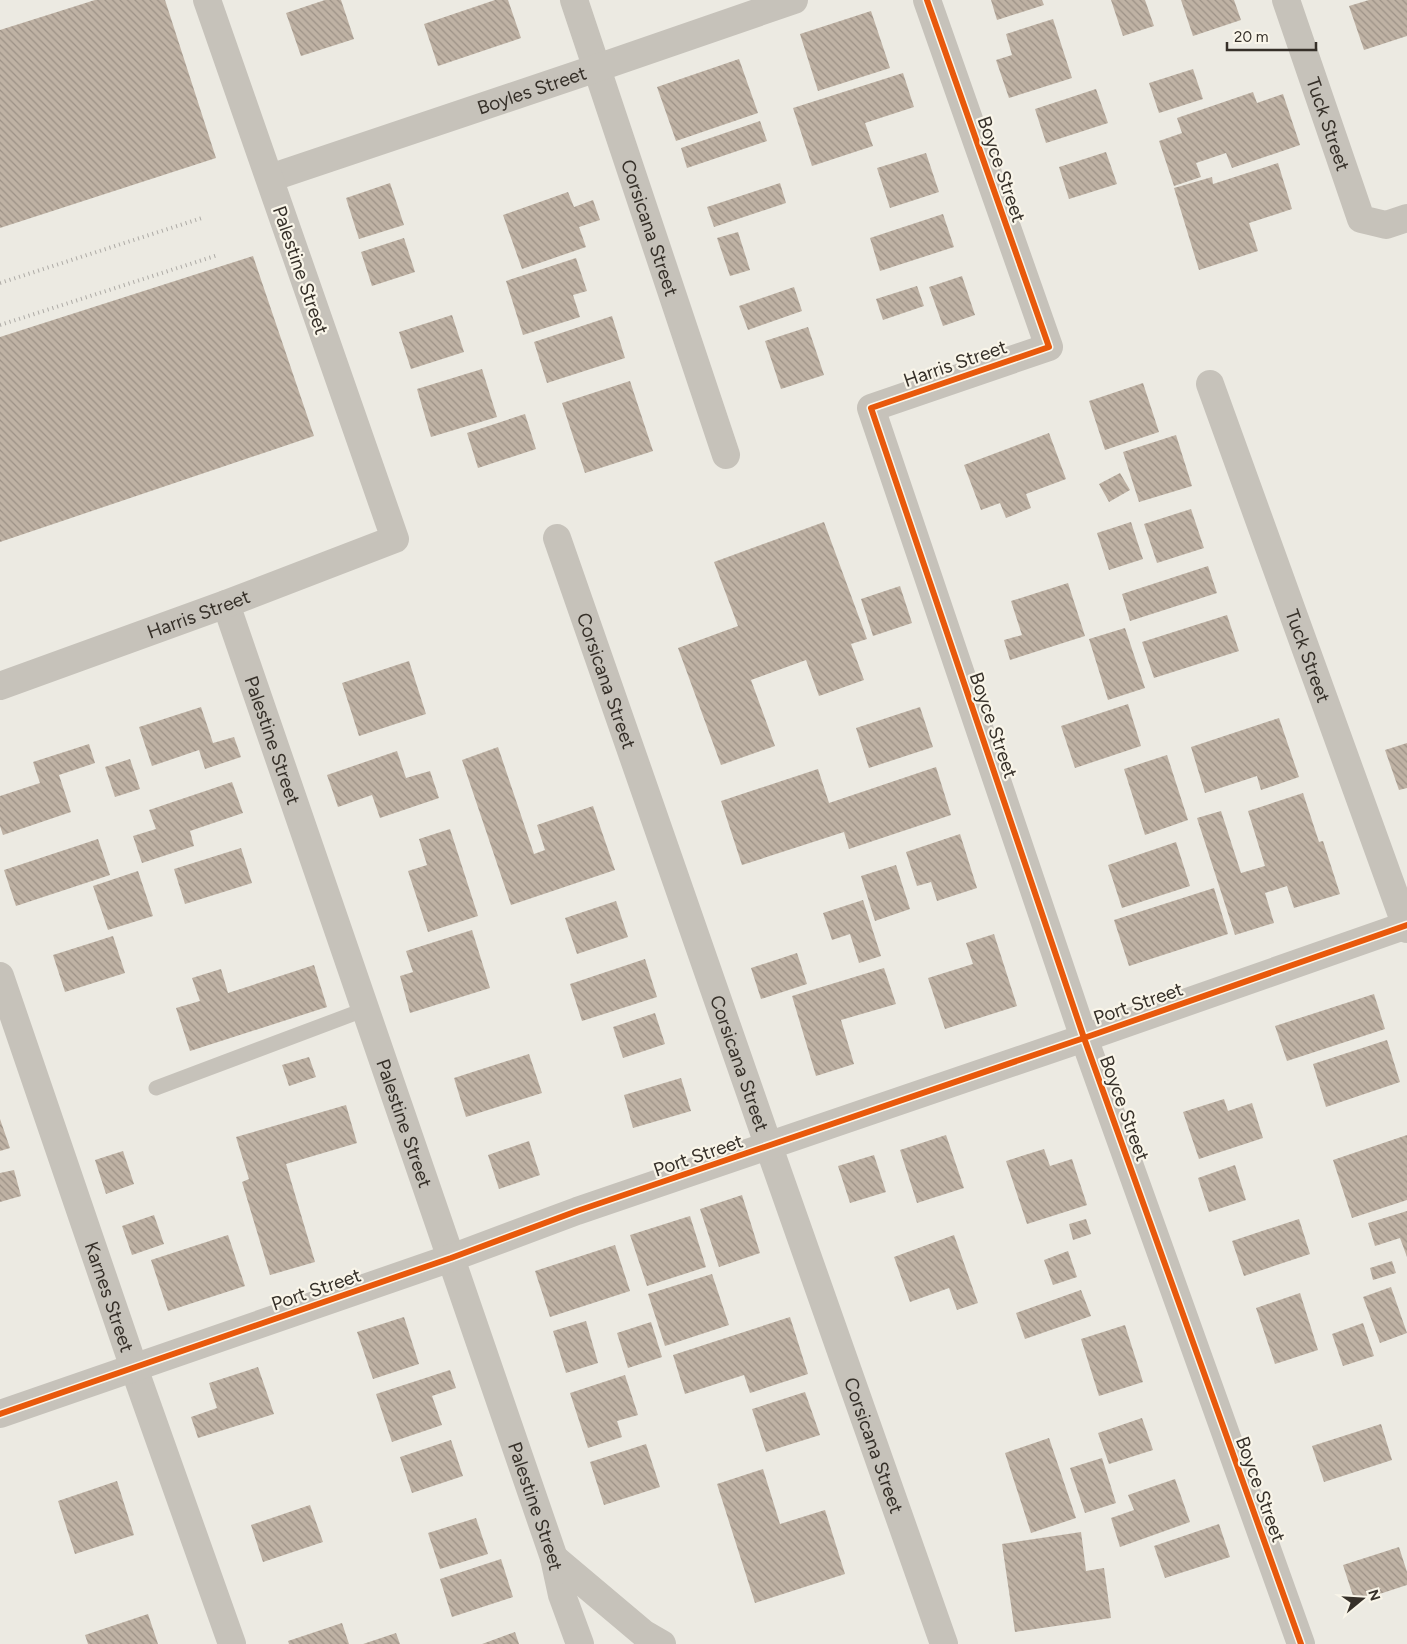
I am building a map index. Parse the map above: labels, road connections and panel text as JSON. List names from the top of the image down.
{
  "streets": {
    "street": [
      "Boyles Street",
      "Tuck Street",
      "Boyce Street",
      "Corsicana Street",
      "Palestine Street",
      "Harris Street",
      "Port Street",
      "Karnes Street"
    ]
  },
  "crossings": [
    ["Boyles Street", "Corsicana Street"],
    ["Boyles Street", "Palestine Street"],
    ["Tuck Street", "Port Street"],
    ["Boyce Street", "Harris Street"],
    ["Boyce Street", "Port Street"],
    ["Corsicana Street", "Port Street"],
    ["Palestine Street", "Harris Street"],
    ["Palestine Street", "Port Street"],
    ["Port Street", "Karnes Street"]
  ],
  "scale_bar": "20 m",
  "north": "right"
}
